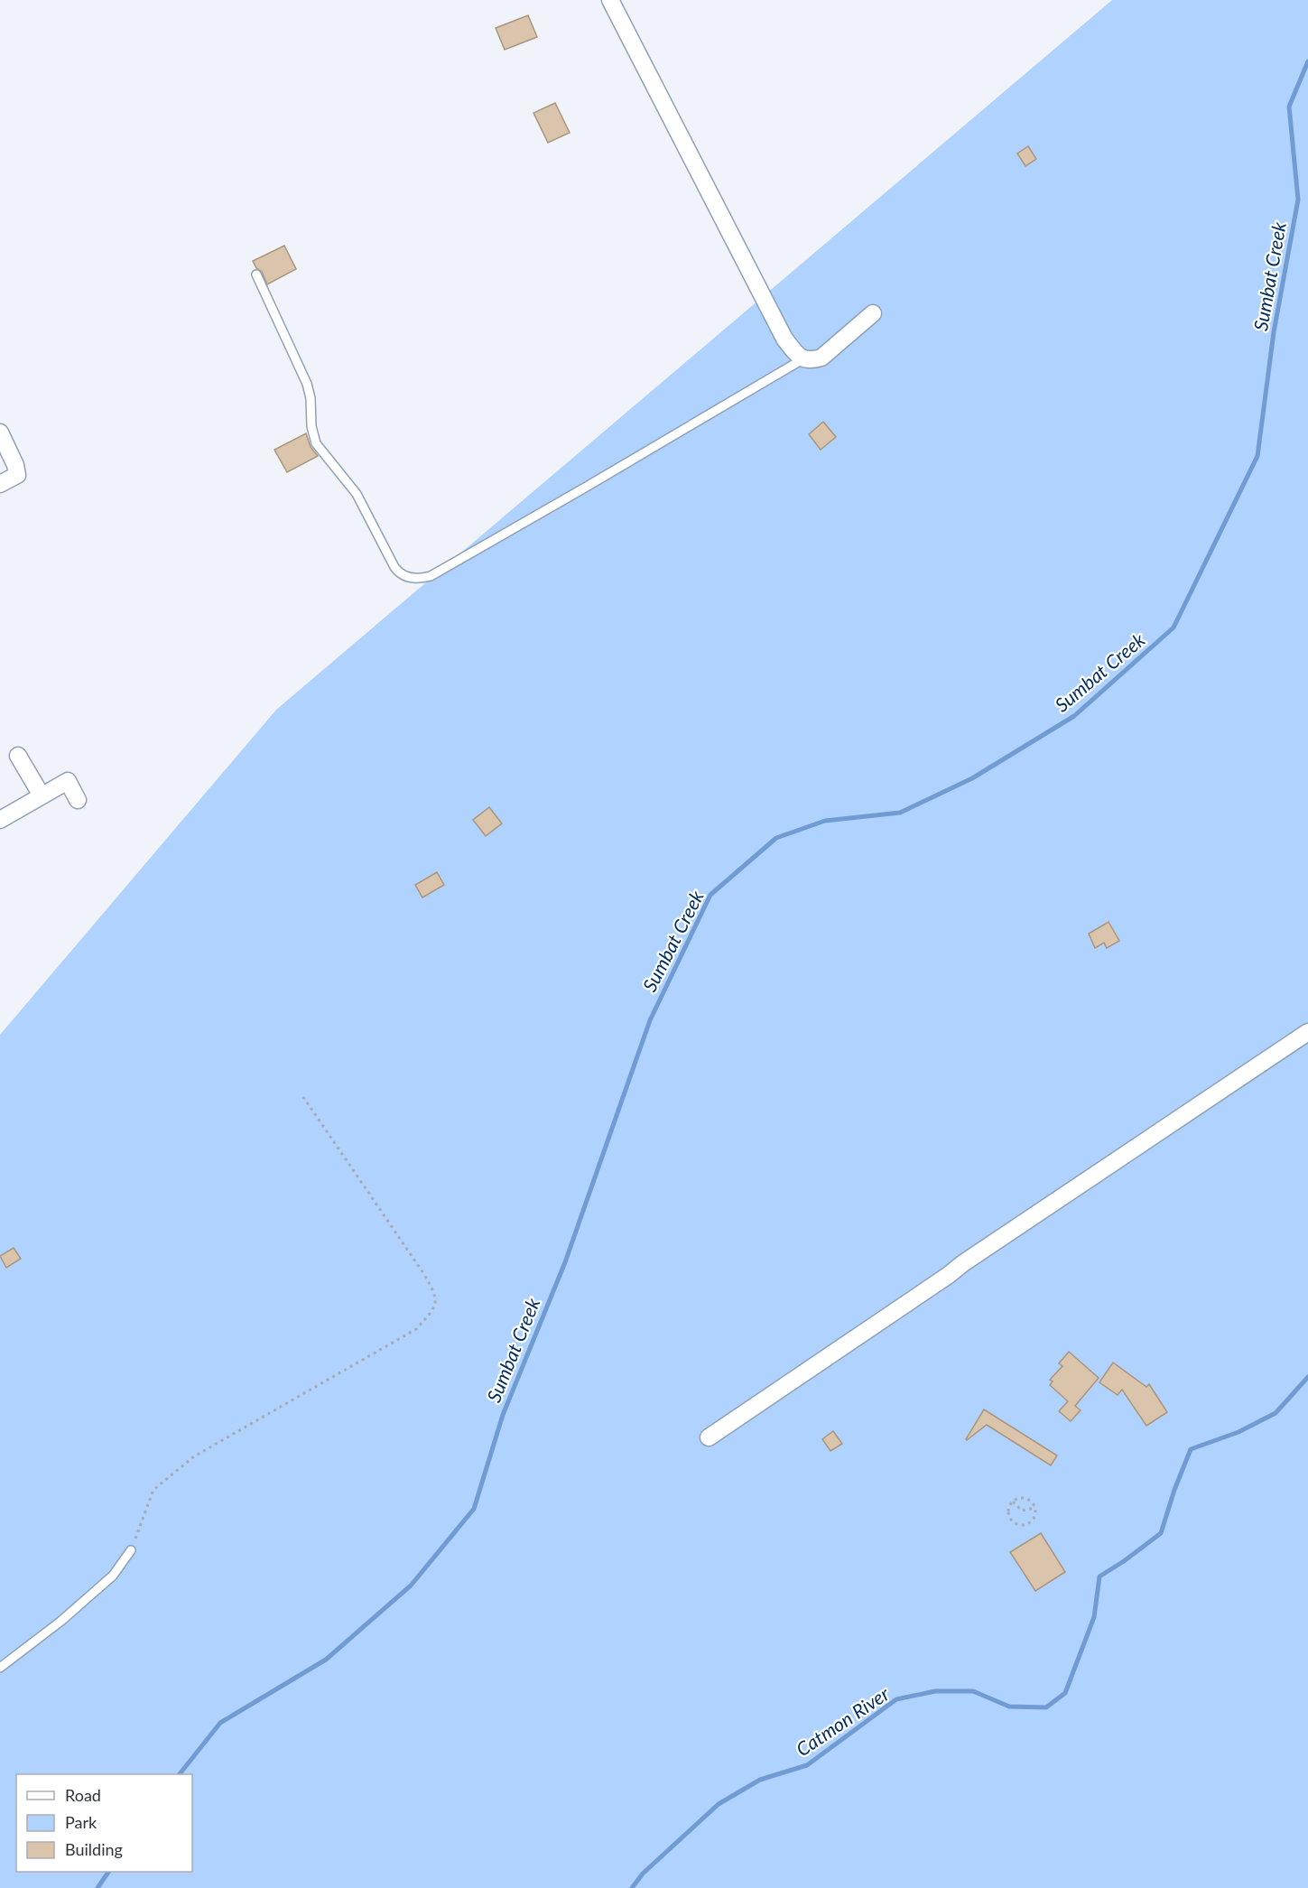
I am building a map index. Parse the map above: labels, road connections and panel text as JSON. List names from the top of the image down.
{
  "water": ["Sumbat Creek", "Catmon River"],
  "legend": ["Road", "Park", "Building"]
}
